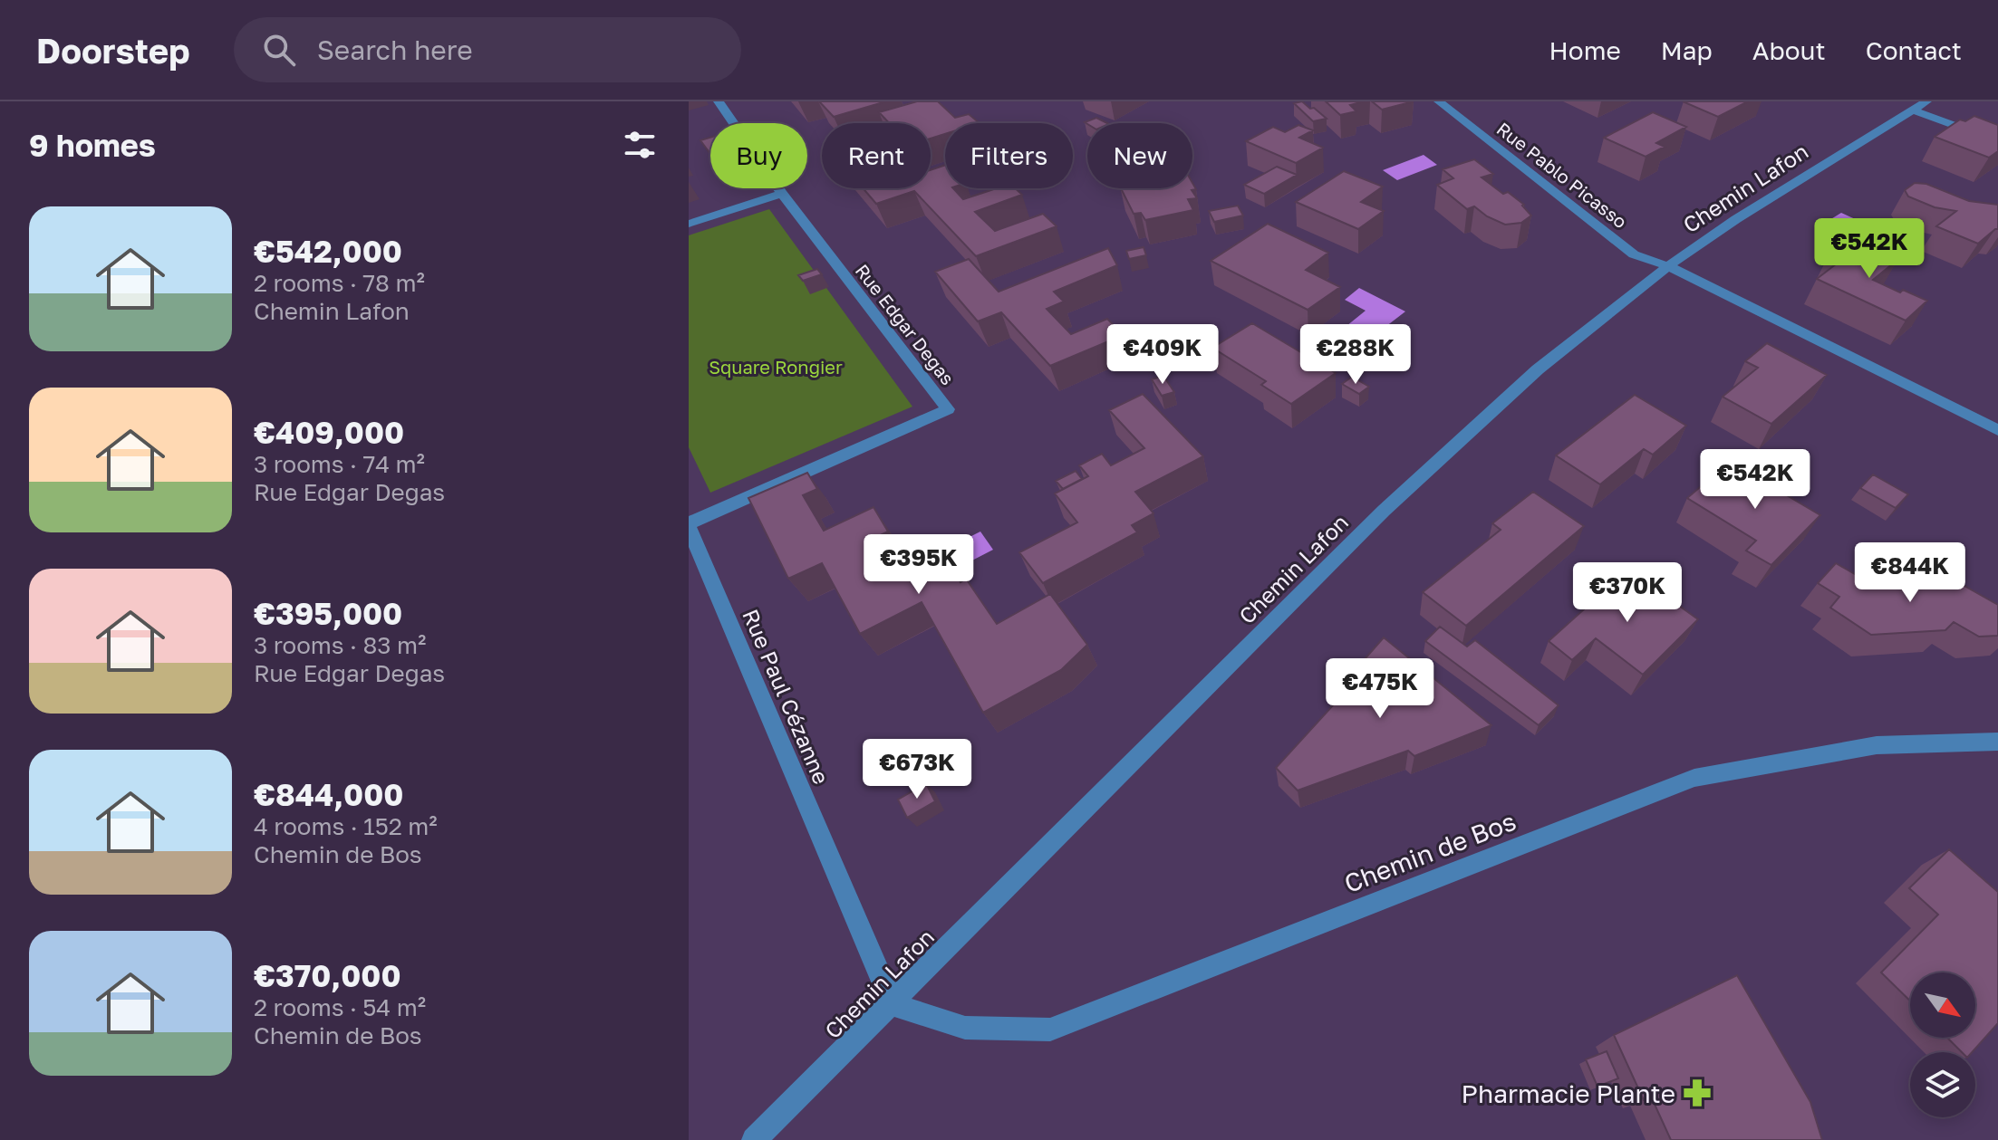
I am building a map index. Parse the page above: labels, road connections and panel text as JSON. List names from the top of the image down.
{
  "streets": {
    "street": [
      "Rue Pablo Picasso",
      "Chemin Lafon",
      "Rue Edgar Degas",
      "Rue Paul Cézanne",
      "Chemin de Bos"
    ]
  },
  "crossings": [
    ["Rue Pablo Picasso", "Chemin Lafon"],
    ["Chemin Lafon", "Rue Paul Cézanne"],
    ["Chemin Lafon", "Chemin de Bos"],
    ["Rue Edgar Degas", "Rue Paul Cézanne"],
    ["Rue Paul Cézanne", "Chemin de Bos"]
  ],
  "parks": ["Square Rongier"],
  "places": {
    "pharmacy": ["Pharmacie Plante"]
  },
  "north": "bottom right",
  "page": {
    "header": "Doorstep",
    "search": "Search here",
    "nav": [
      "Home",
      "Map",
      "About",
      "Contact"
    ],
    "heading": "9 homes",
    "chip": [
      "Buy",
      "Rent",
      "Filters",
      "New"
    ],
    "list": [
      {
        "name": "€542,000",
        "note": "2 rooms · 78 m² · Chemin Lafon"
      },
      {
        "name": "€409,000",
        "note": "3 rooms · 74 m² · Rue Edgar Degas"
      },
      {
        "name": "€395,000",
        "note": "3 rooms · 83 m² · Rue Edgar Degas"
      },
      {
        "name": "€844,000",
        "note": "4 rooms · 152 m² · Chemin de Bos"
      },
      {
        "name": "€370,000",
        "note": "2 rooms · 54 m² · Chemin de Bos"
      }
    ],
    "price": [
      "€542K",
      "€409K",
      "€288K",
      "€542K",
      "€395K",
      "€844K",
      "€370K",
      "€475K",
      "€673K"
    ]
  }
}
